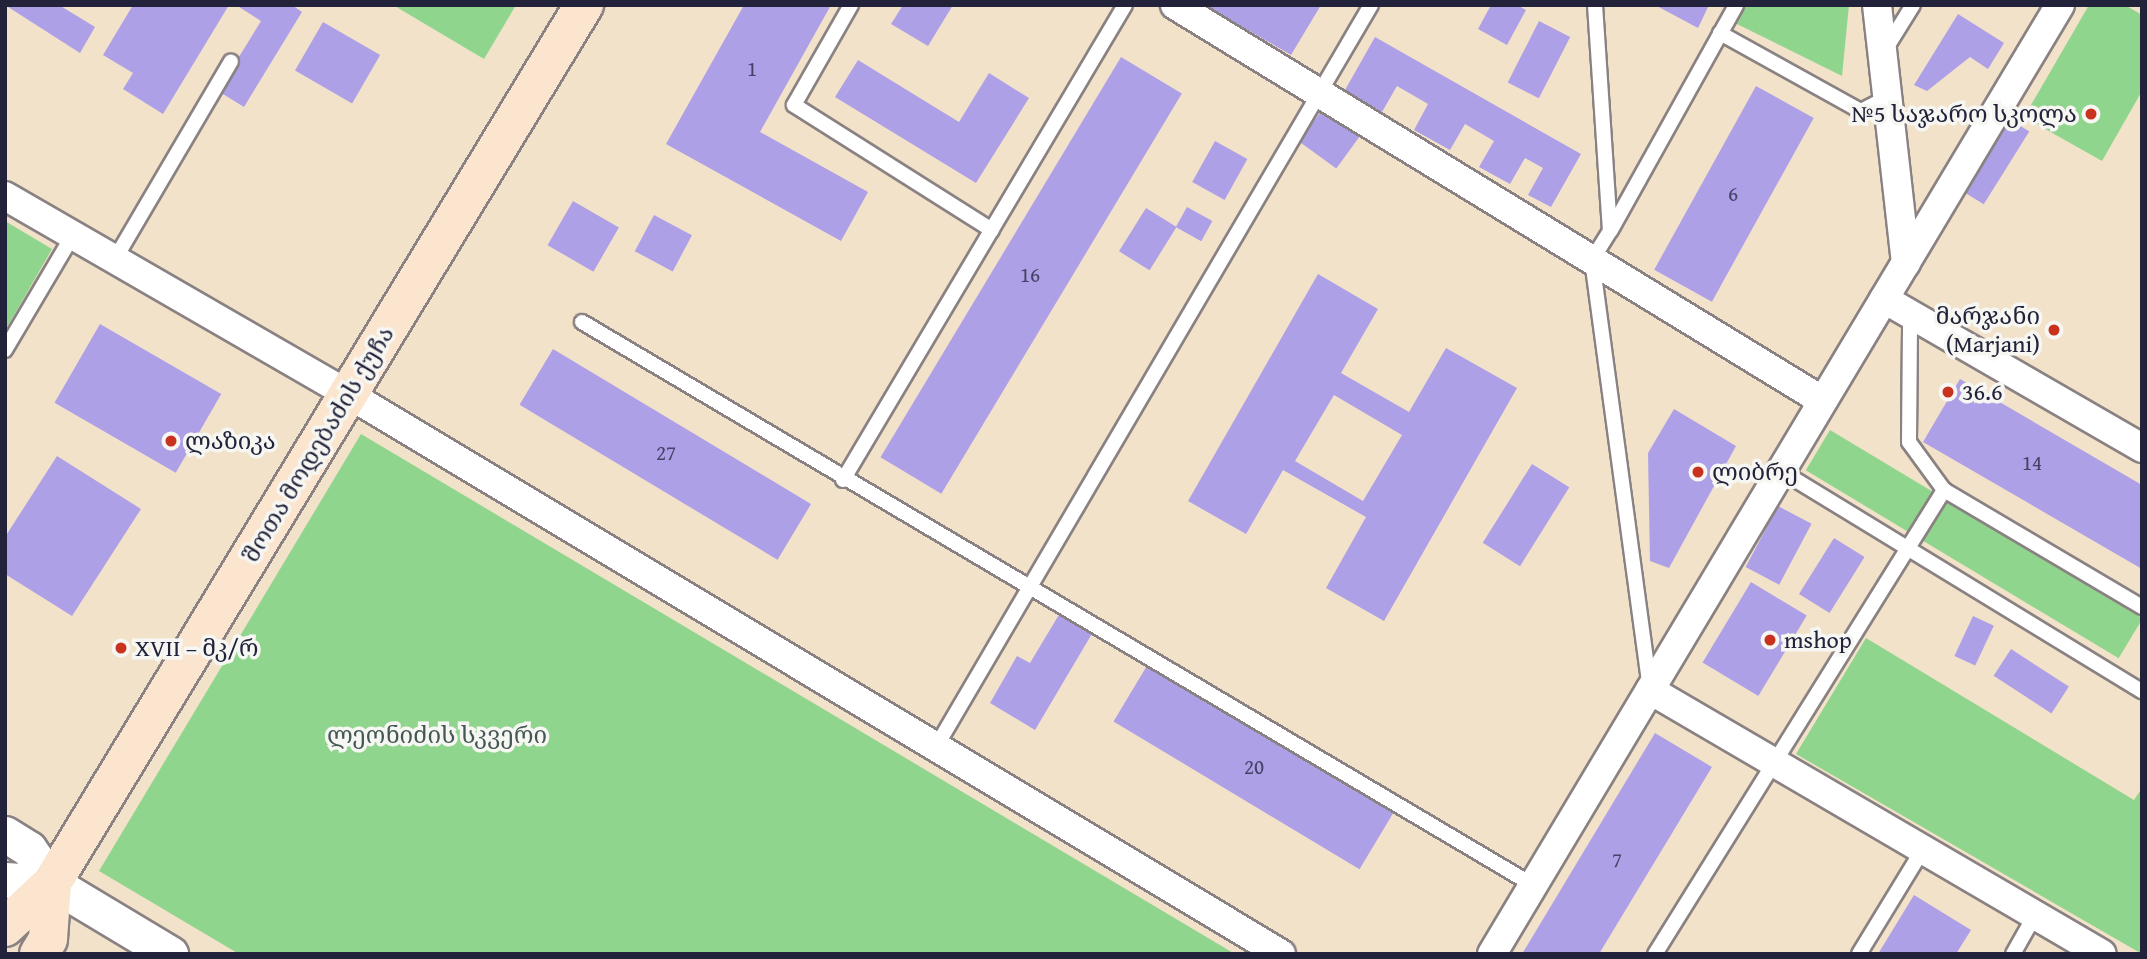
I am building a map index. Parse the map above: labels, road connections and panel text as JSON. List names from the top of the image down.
{
  "streets": {
    "main road": ["შოთა მოდებაძის ქუჩა"]
  },
  "parks": ["ლეონიძის სკვერი"],
  "places": [
    "№5 საჯარო სკოლა",
    "მარჯანი (Marjani)",
    "36.6",
    "ლაზიკა",
    "ლიბრე",
    "mshop",
    "XVII – მკ/რ"
  ],
  "house_numbers": [
    "1",
    "6",
    "16",
    "27",
    "14",
    "20",
    "7"
  ]
}
